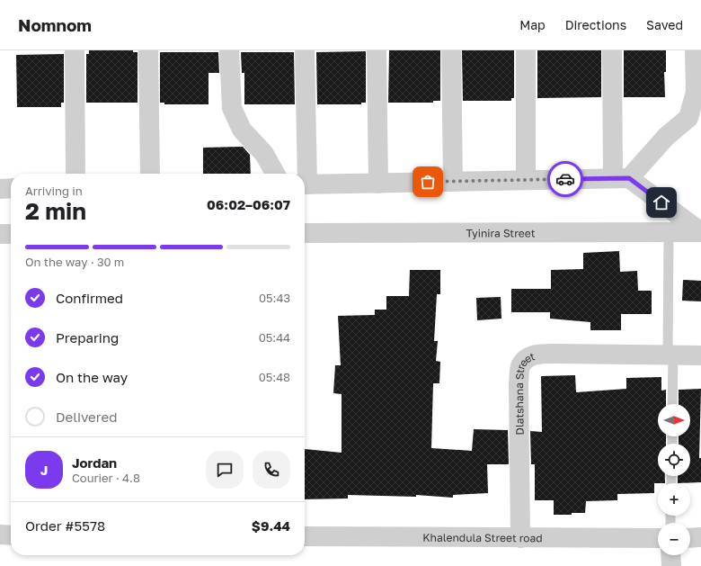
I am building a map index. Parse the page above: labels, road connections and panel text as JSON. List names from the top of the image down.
{
  "streets": {
    "street": ["Tyinira Street", "Dlatshana Street", "Khalendula Street road"]
  },
  "crossings": [
    ["Dlatshana Street", "Khalendula Street road"]
  ],
  "north": "right",
  "page": {
    "header": "Nomnom",
    "nav": ["Map", "Directions", "Saved"],
    "heading": ["2 min", "Arriving in", "06:02–06:07"],
    "panel": [
      "Jordan",
      "Courier · 4.8",
      "Order #5578",
      "$9.44"
    ],
    "bar": "On the way · 30 m",
    "list": [
      ["Confirmed", "05:43"],
      ["Preparing", "05:44"],
      ["On the way", "05:48"],
      "Delivered"
    ],
    "map_buttons": ["+", "−"],
    "round": "J"
  }
}
